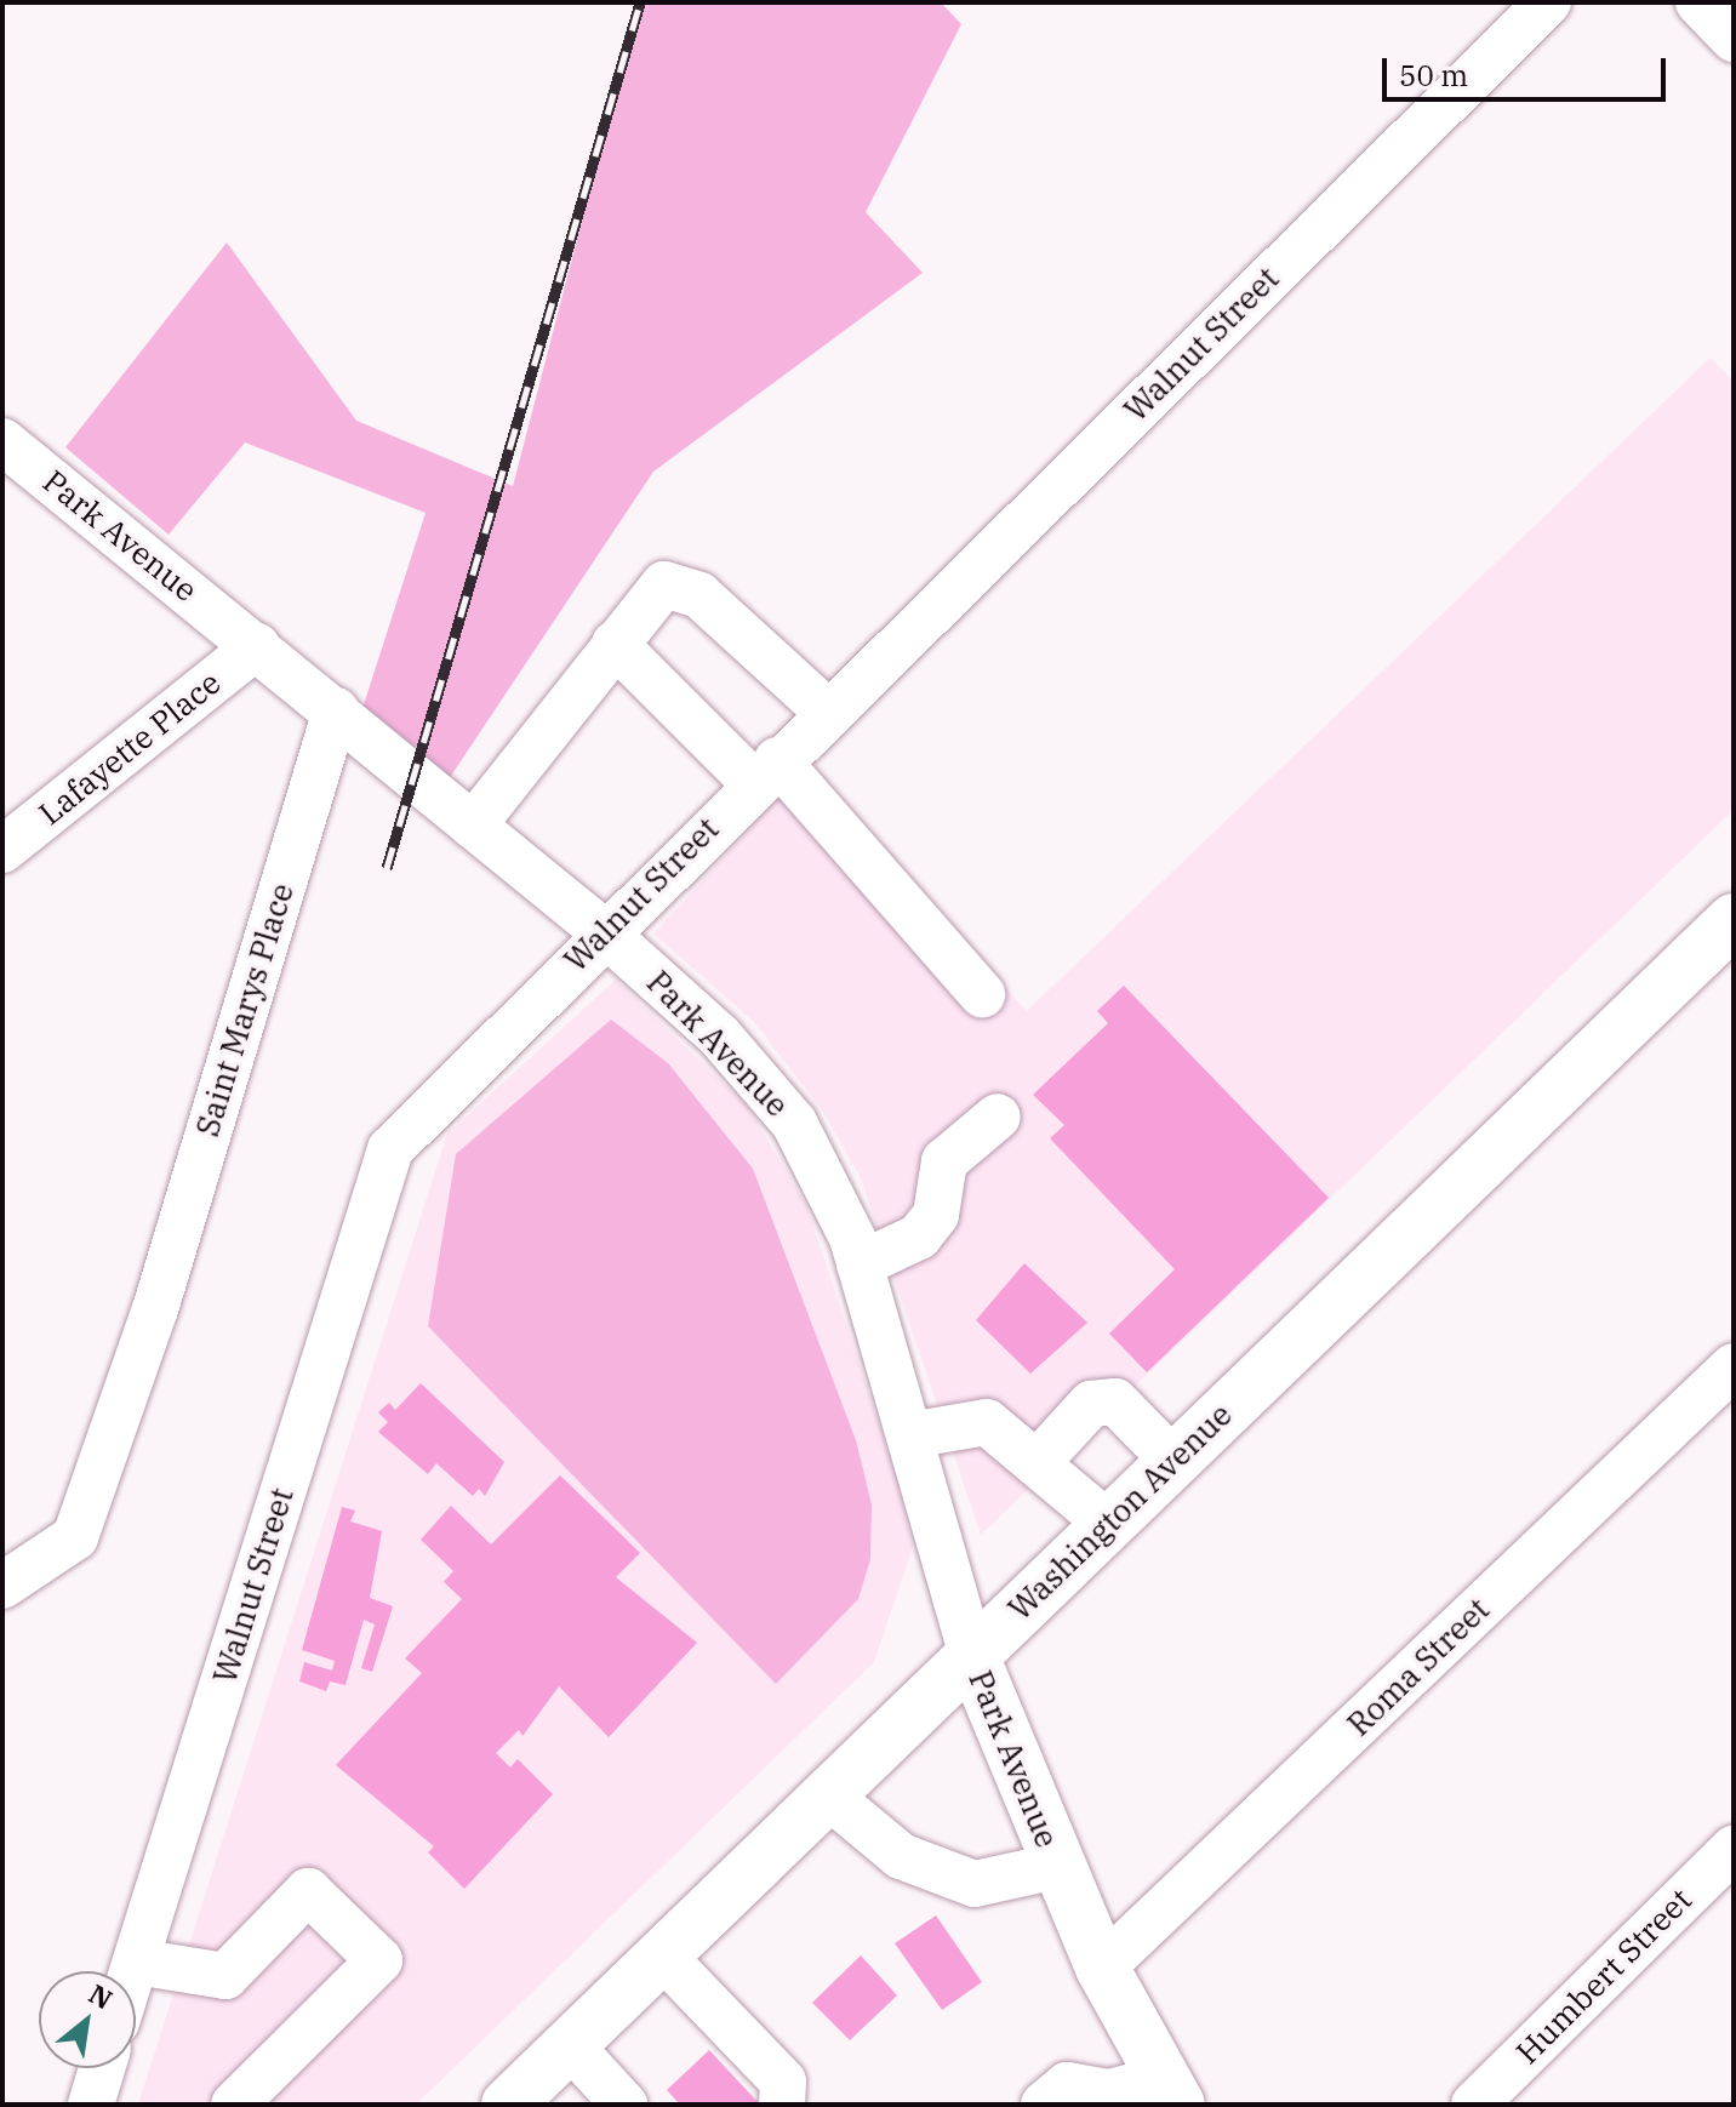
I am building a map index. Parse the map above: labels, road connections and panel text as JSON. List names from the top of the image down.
{
  "streets": {
    "main road": ["Park Avenue", "Washington Avenue"],
    "street": [
      "Walnut Street",
      "Lafayette Place",
      "Saint Marys Place",
      "Roma Street",
      "Humbert Street"
    ]
  },
  "crossings": [
    ["Walnut Street", "Park Avenue"],
    ["Park Avenue", "Lafayette Place"],
    ["Park Avenue", "Saint Marys Place"],
    ["Park Avenue", "Washington Avenue"],
    ["Park Avenue", "Roma Street"]
  ],
  "scale_bar": "50 m",
  "north": "top right"
}
